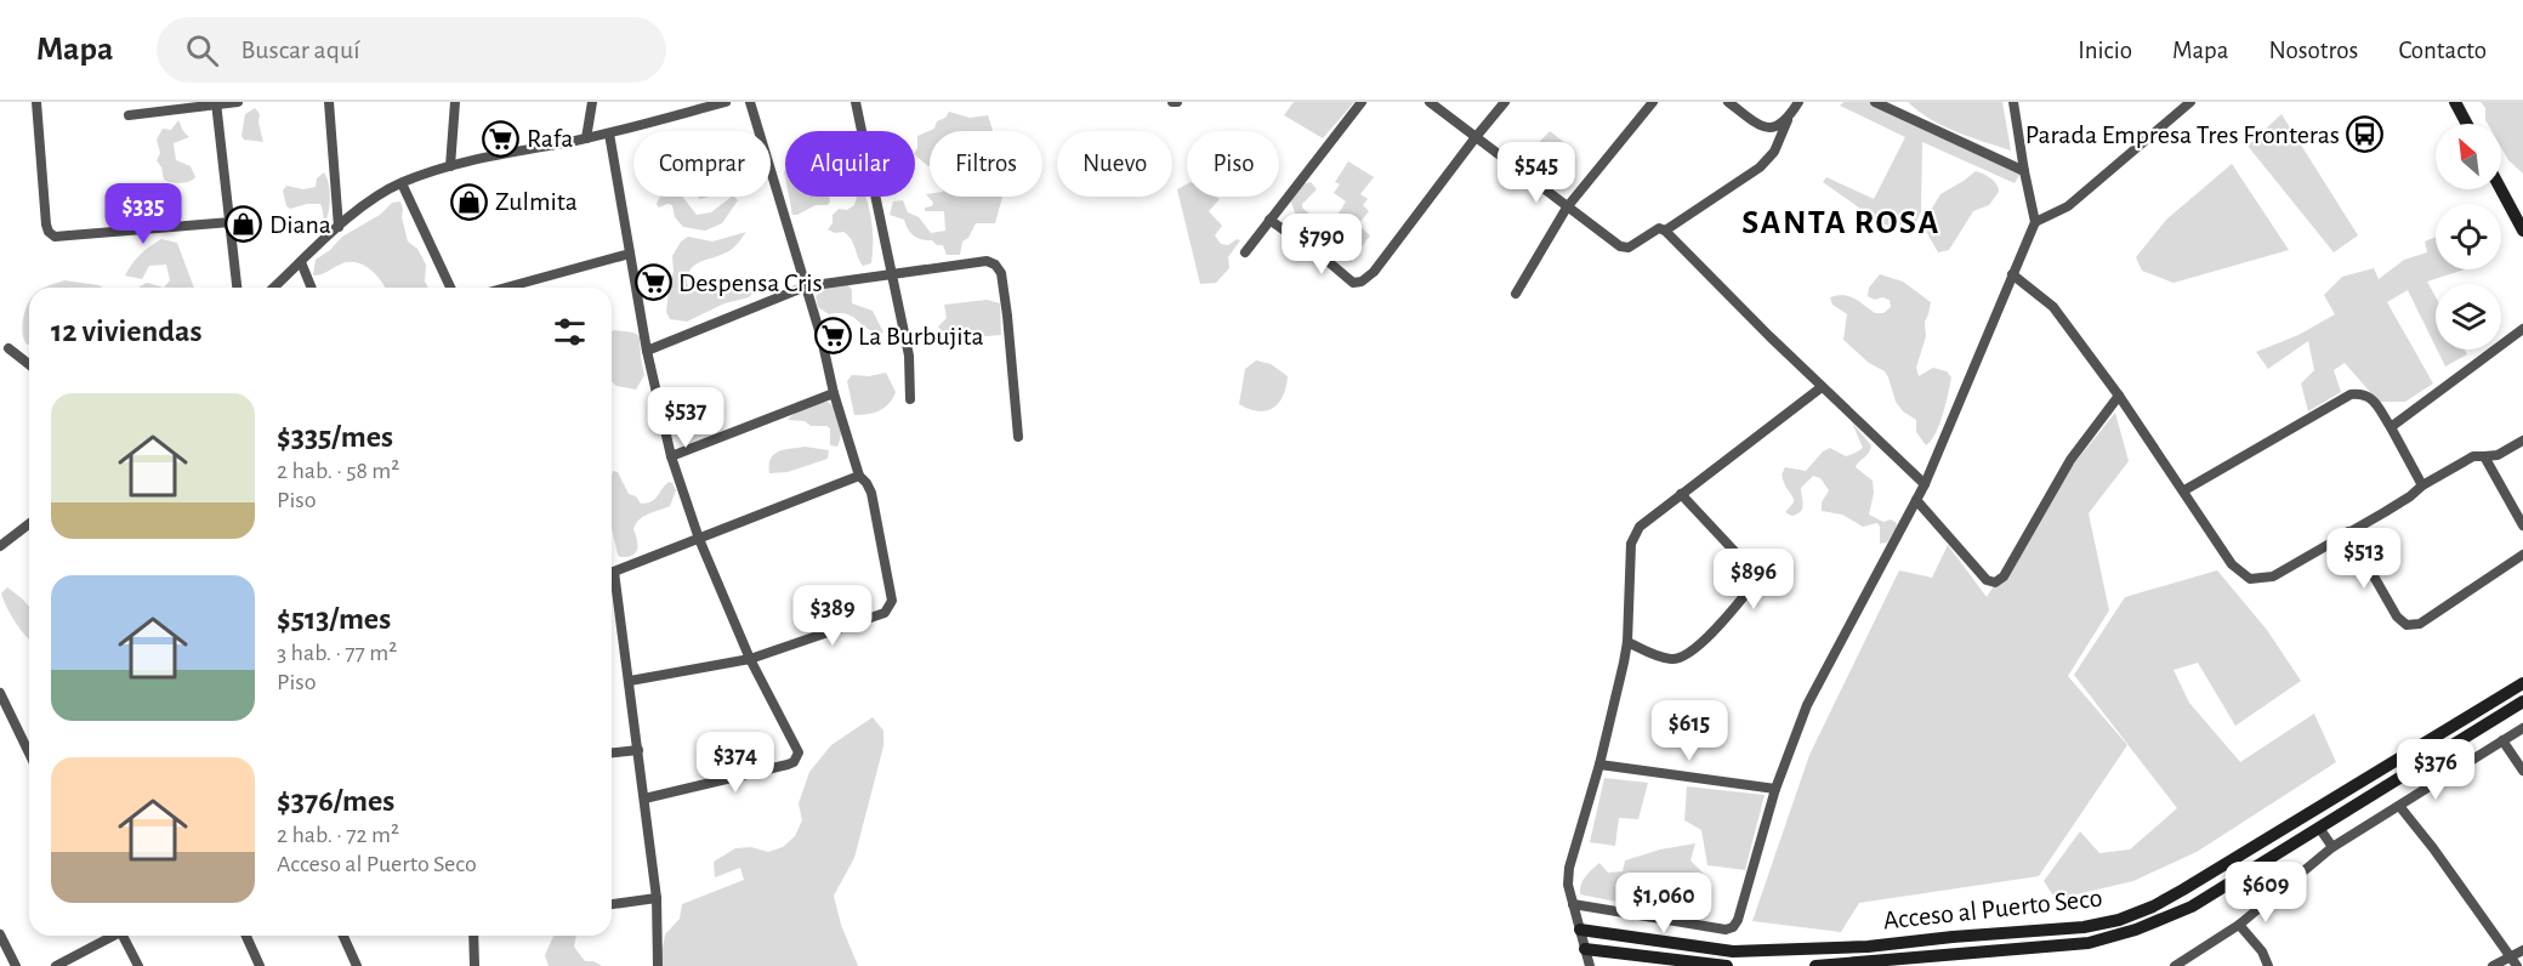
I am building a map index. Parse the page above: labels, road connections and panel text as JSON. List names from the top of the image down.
{
  "streets": {
    "main road": ["Acceso al Puerto Seco"]
  },
  "districts": ["SANTA ROSA"],
  "places": {
    "bus stop": ["Parada Empresa Tres Fronteras"],
    "supermarket": ["Rafa", "Despensa Cris", "La Burbujita"],
    "shop": ["Zulmita", "Diana"]
  },
  "north": "top left",
  "page": {
    "header": "Mapa",
    "search": "Buscar aquí",
    "nav": [
      "Inicio",
      "Mapa",
      "Nosotros",
      "Contacto"
    ],
    "chip": [
      "Comprar",
      "Alquilar",
      "Filtros",
      "Nuevo",
      "Piso"
    ],
    "price": [
      "$545",
      "$335",
      "$790",
      "$537",
      "$513",
      "$896",
      "$389",
      "$615",
      "$374",
      "$376",
      "$609",
      "$1,060"
    ],
    "heading": "12 viviendas",
    "list": [
      {
        "name": "$335/mes",
        "note": "2 hab. · 58 m² · Piso"
      },
      {
        "name": "$513/mes",
        "note": "3 hab. · 77 m² · Piso"
      },
      {
        "name": "$376/mes",
        "note": "2 hab. · 72 m² · Acceso al Puerto Seco"
      }
    ]
  }
}
